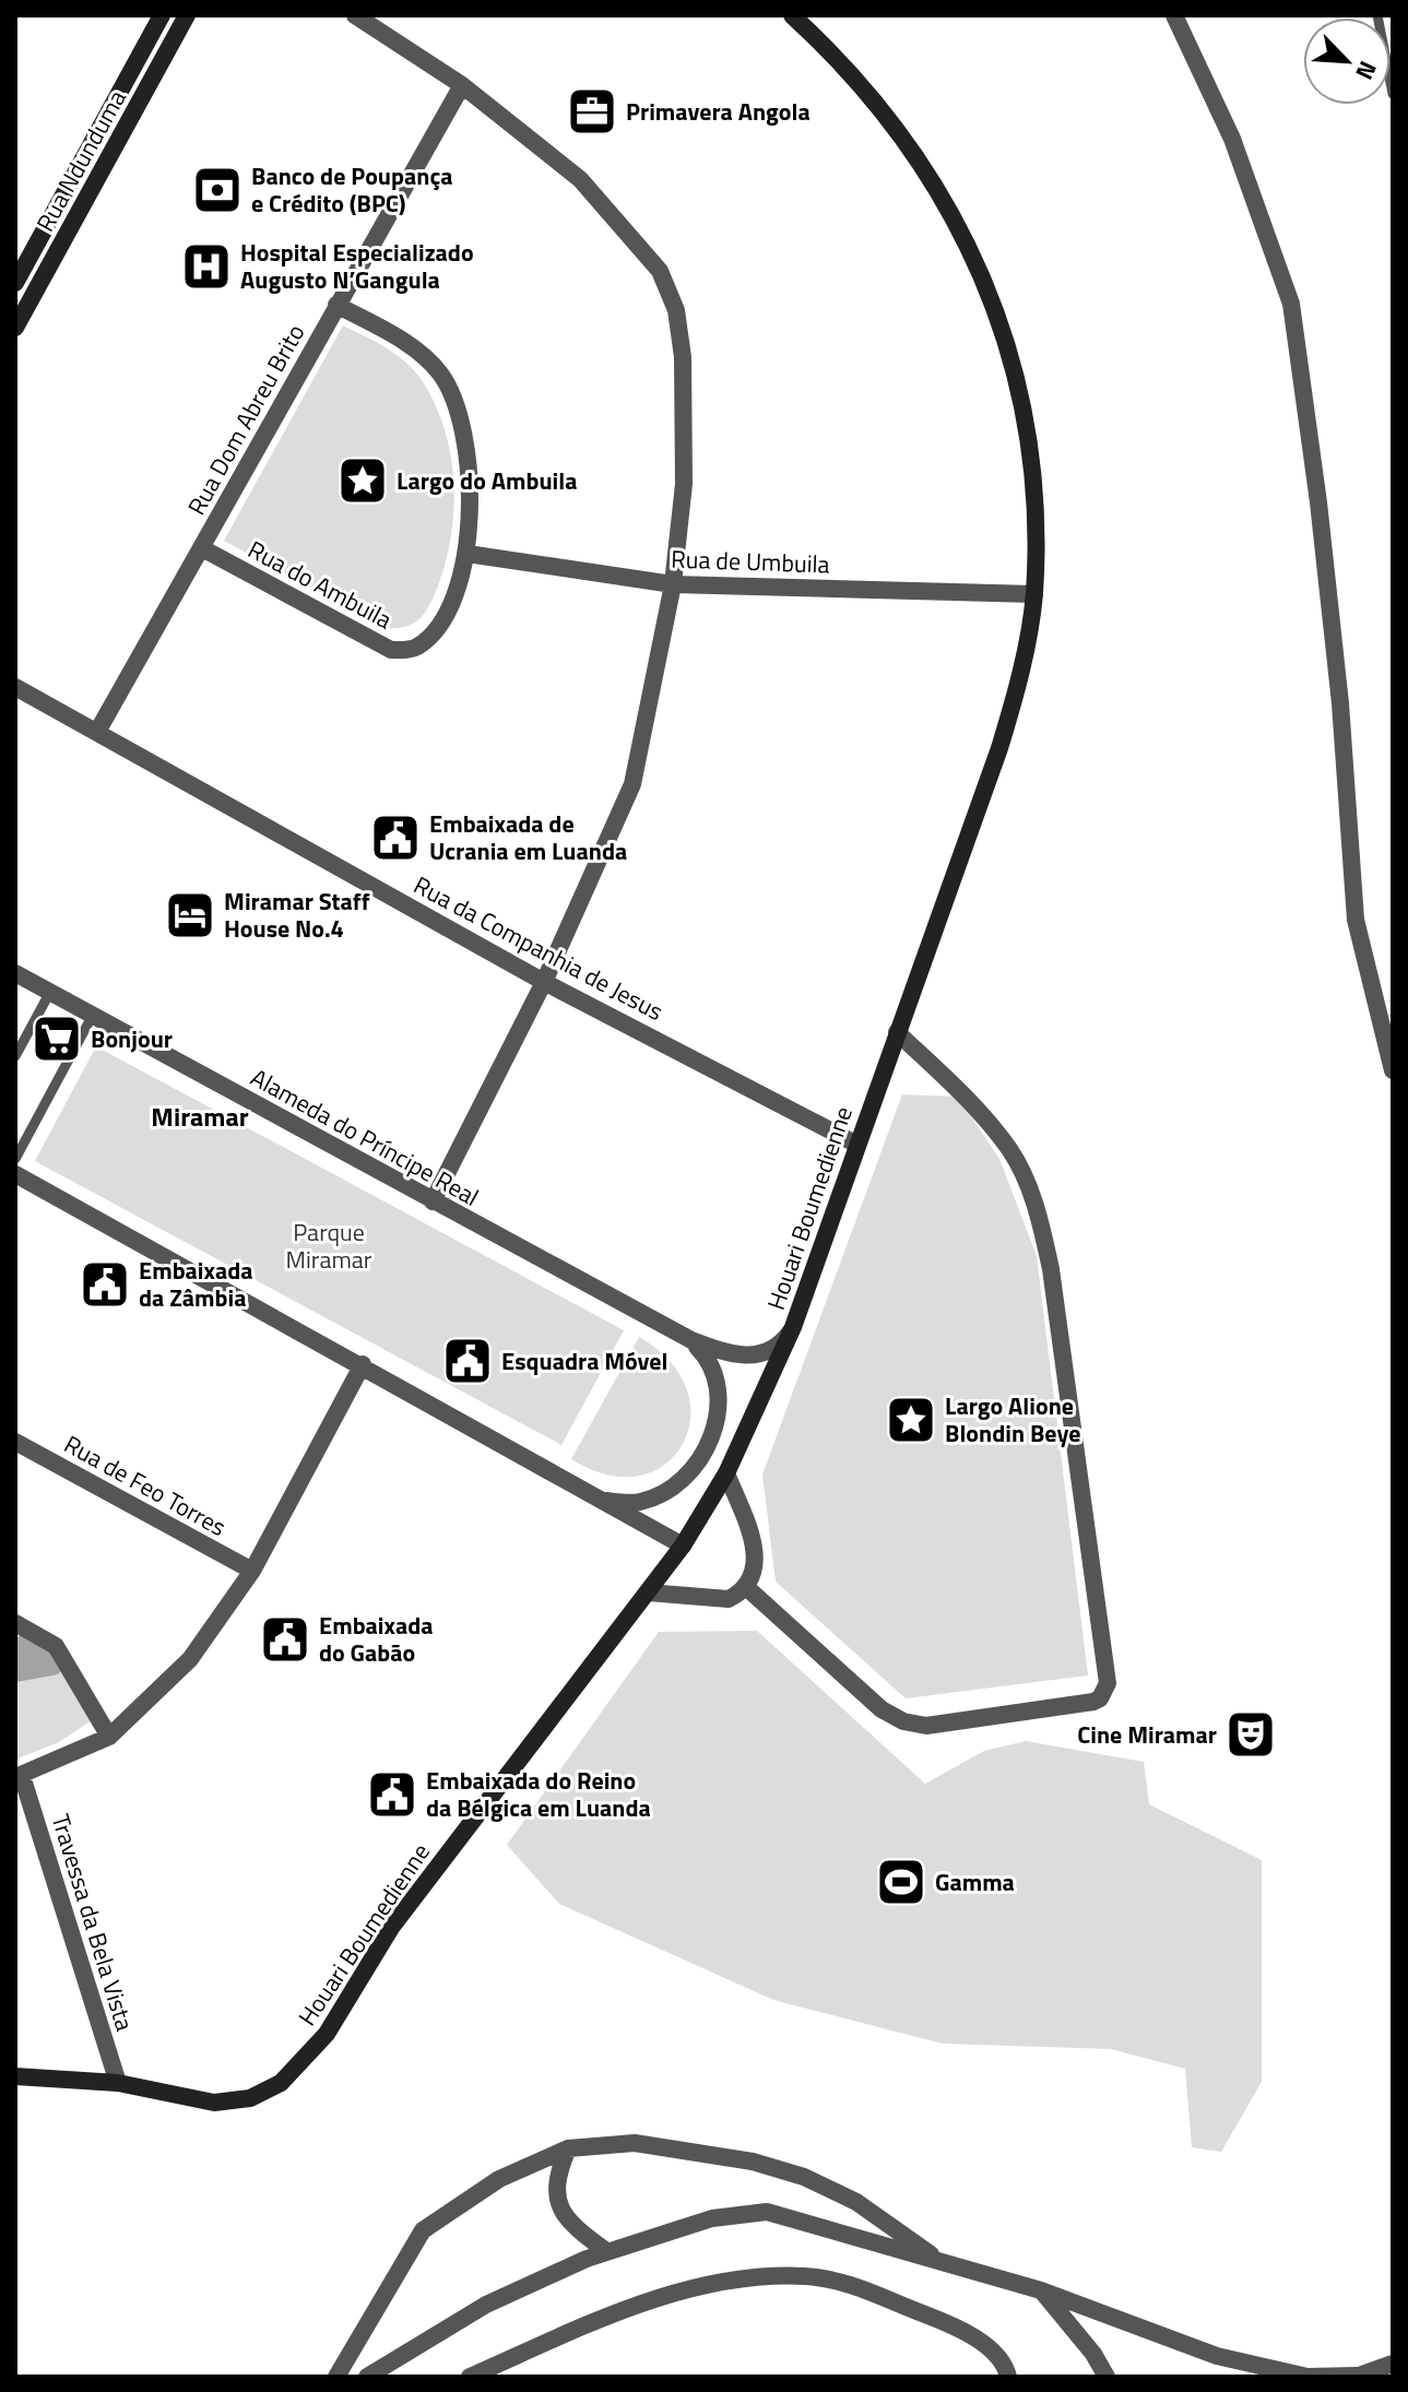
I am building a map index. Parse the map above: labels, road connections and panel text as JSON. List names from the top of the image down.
{
  "streets": {
    "street": [
      "Rua Ndunduma",
      "Rua Dom Abreu Brito",
      "Rua de Umbuila",
      "Rua do Ambuila",
      "Rua da Companhia de Jesus",
      "Alameda do Príncipe Real",
      "Houari Boumedienne",
      "Rua de Feo Torres",
      "Travessa da Bela Vista"
    ]
  },
  "crossings": [
    ["Rua Dom Abreu Brito", "Rua do Ambuila"],
    ["Rua Dom Abreu Brito", "Rua da Companhia de Jesus"],
    ["Rua de Umbuila", "Rua do Ambuila"],
    ["Rua de Umbuila", "Houari Boumedienne"],
    ["Rua da Companhia de Jesus", "Houari Boumedienne"],
    ["Alameda do Príncipe Real", "Houari Boumedienne"],
    ["Houari Boumedienne", "Travessa da Bela Vista"]
  ],
  "districts": ["Miramar"],
  "parks": ["Parque Miramar"],
  "places": {
    "office": ["Primavera Angola"],
    "bank": ["Banco de Poupança e Crédito (BPC)"],
    "hospital": ["Hospital Especializado Augusto N’Gangula"],
    "place": ["Largo do Ambuila", "Largo Alione Blondin Beye"],
    "public building": [
      "Embaixada de Ucrania em Luanda",
      "Embaixada da Zâmbia",
      "Esquadra Móvel",
      "Embaixada do Gabão",
      "Embaixada do Reino da Bélgica em Luanda"
    ],
    "hotel": ["Miramar Staff House No.4"],
    "supermarket": ["Bonjour"],
    "theatre": ["Cine Miramar"],
    "sports": ["Gamma"]
  },
  "north": "bottom right"
}
